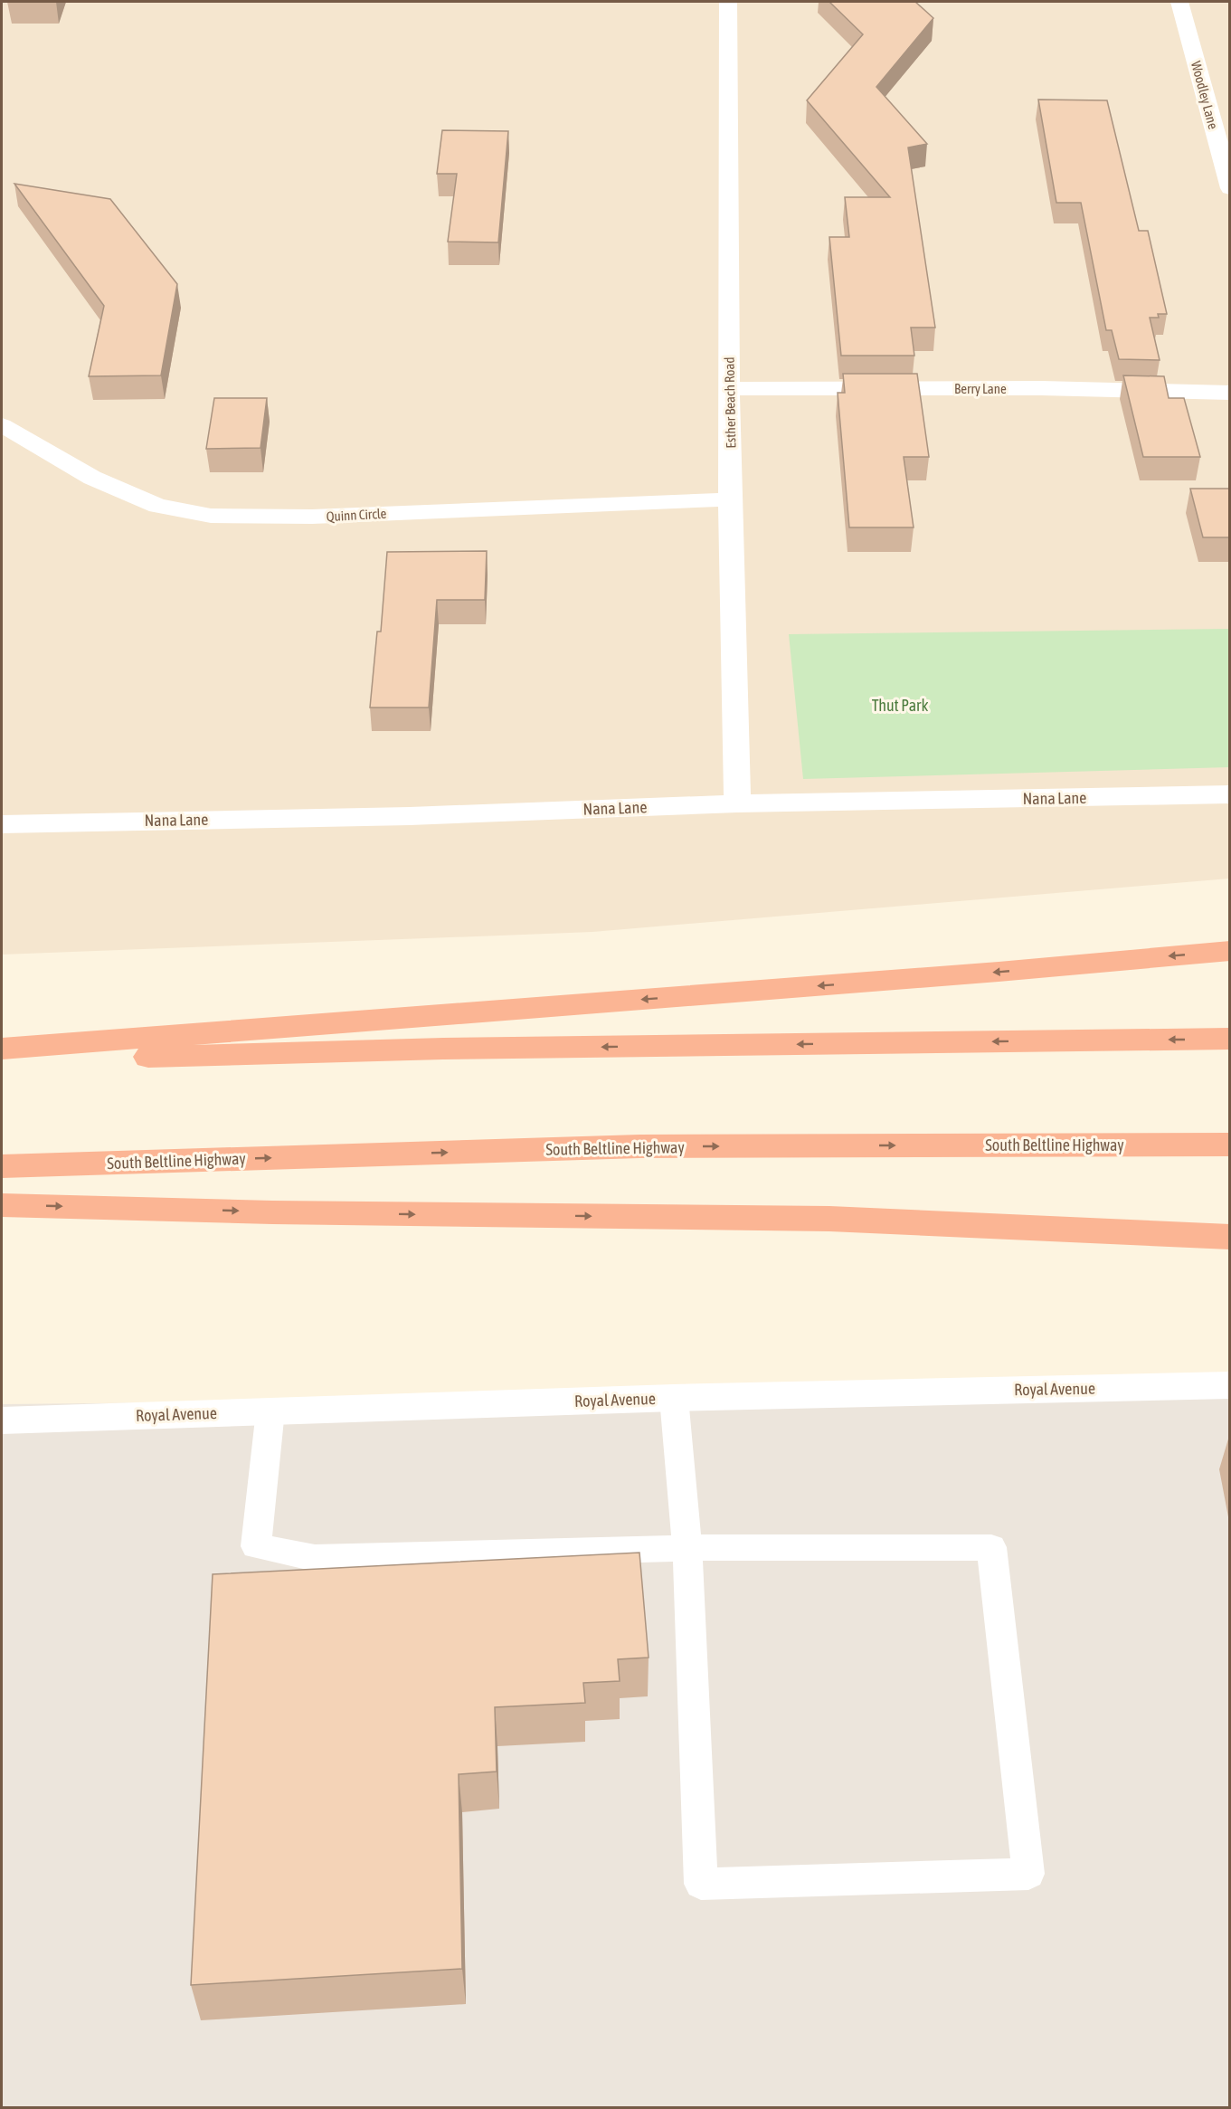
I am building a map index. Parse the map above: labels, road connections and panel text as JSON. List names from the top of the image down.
{
  "streets": {
    "highway": ["South Beltline Highway"],
    "street": [
      "Woodley Lane",
      "Berry Lane",
      "Esther Beach Road",
      "Quinn Circle",
      "Nana Lane",
      "Royal Avenue"
    ]
  },
  "crossings": [
    ["Berry Lane", "Esther Beach Road"],
    ["Esther Beach Road", "Quinn Circle"],
    ["Esther Beach Road", "Nana Lane"]
  ],
  "parks": ["Thut Park"]
}
